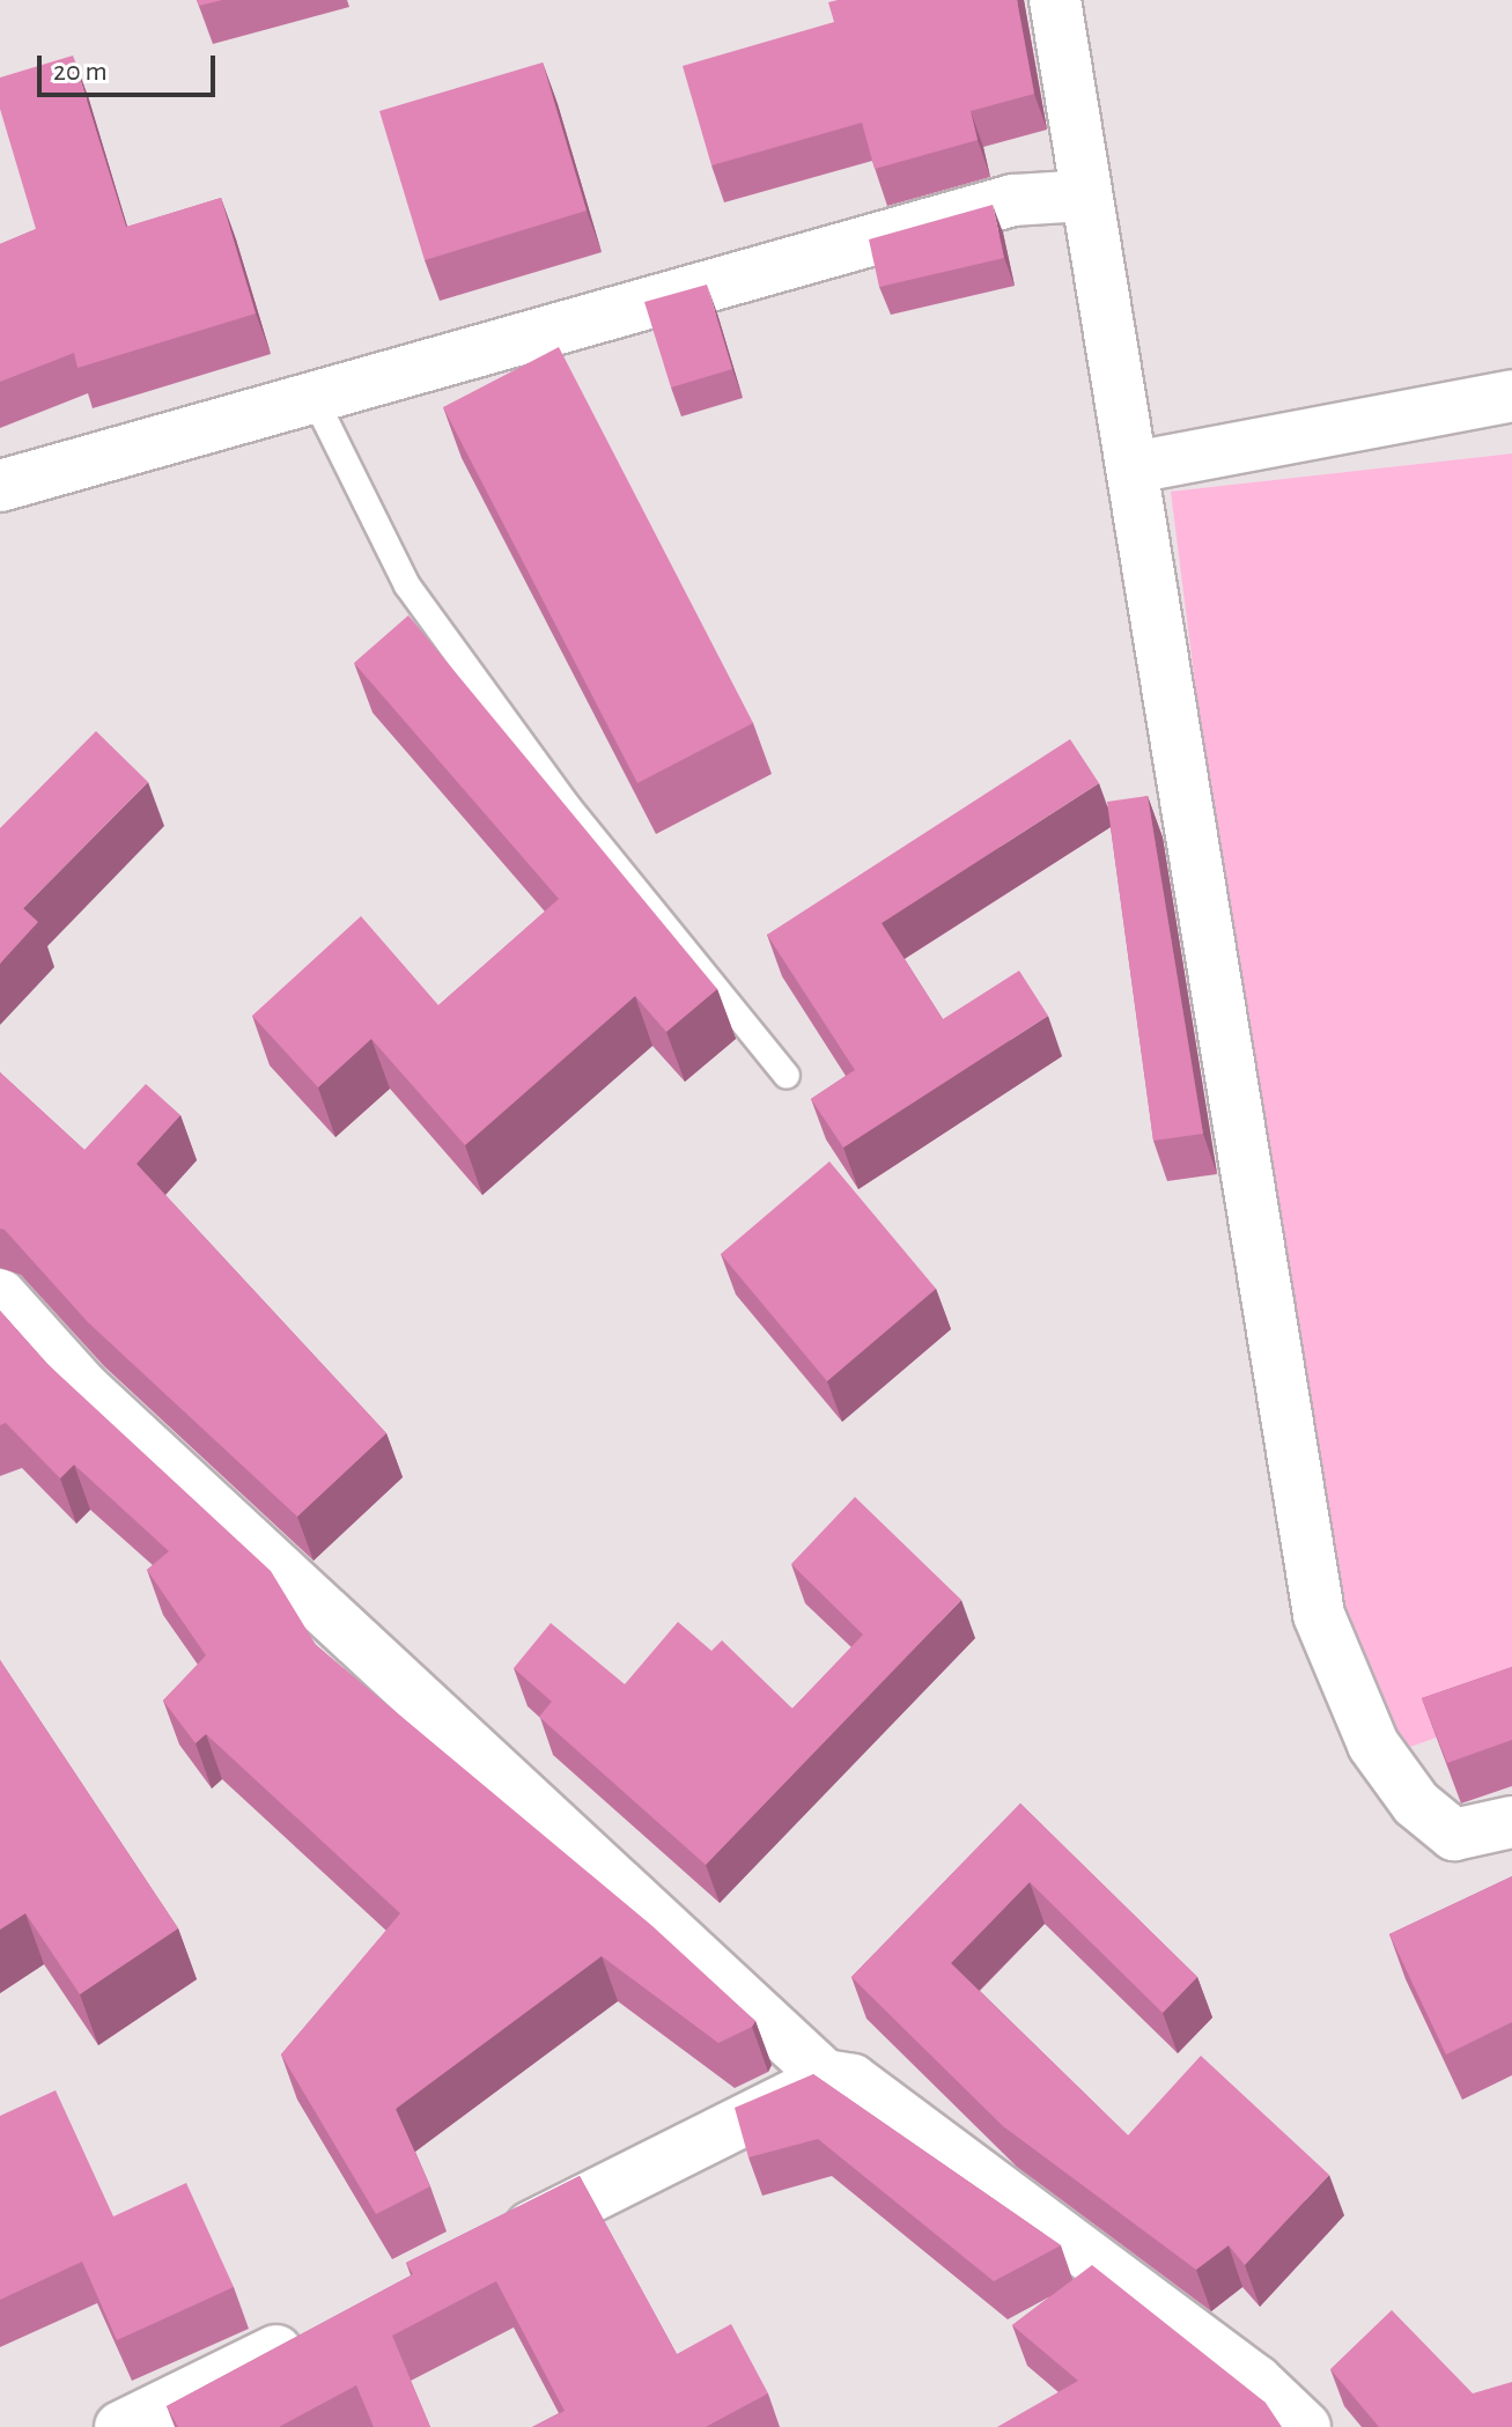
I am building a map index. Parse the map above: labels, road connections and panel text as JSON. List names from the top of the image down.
{
  "scale_bar": "20 m"
}
